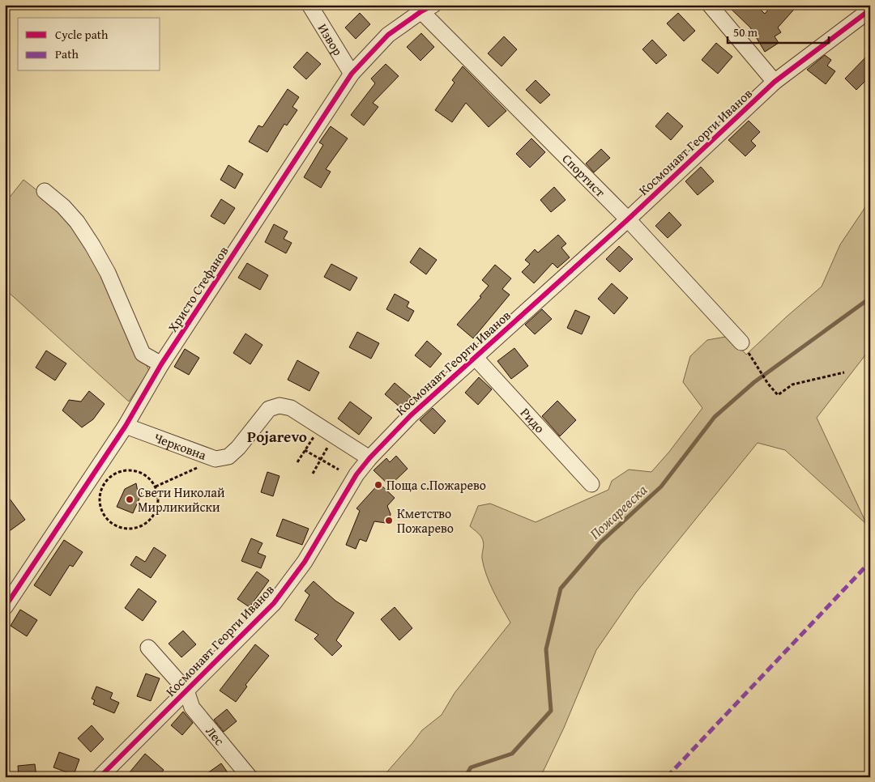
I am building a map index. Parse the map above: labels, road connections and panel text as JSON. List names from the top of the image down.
{
  "streets": {
    "street": [
      "Извор",
      "Космонавт Георги Иванов",
      "Спортист",
      "Христо Стефанов",
      "Ридо",
      "Черковна",
      "Лес"
    ]
  },
  "crossings": [
    ["Извор", "Христо Стефанов"],
    ["Космонавт Георги Иванов", "Спортист"],
    ["Космонавт Георги Иванов", "Ридо"],
    ["Космонавт Георги Иванов", "Черковна"],
    ["Космонавт Георги Иванов", "Лес"],
    ["Спортист", "Христо Стефанов"],
    ["Христо Стефанов", "Черковна"]
  ],
  "districts": ["Pojarevo"],
  "water": ["Пожаревска"],
  "places": ["Поща с.Пожарево", "Свети Николай Мирликийски", "Кметство Пожарево"],
  "legend": ["Cycle path", "Path"],
  "scale_bar": "50 m"
}
